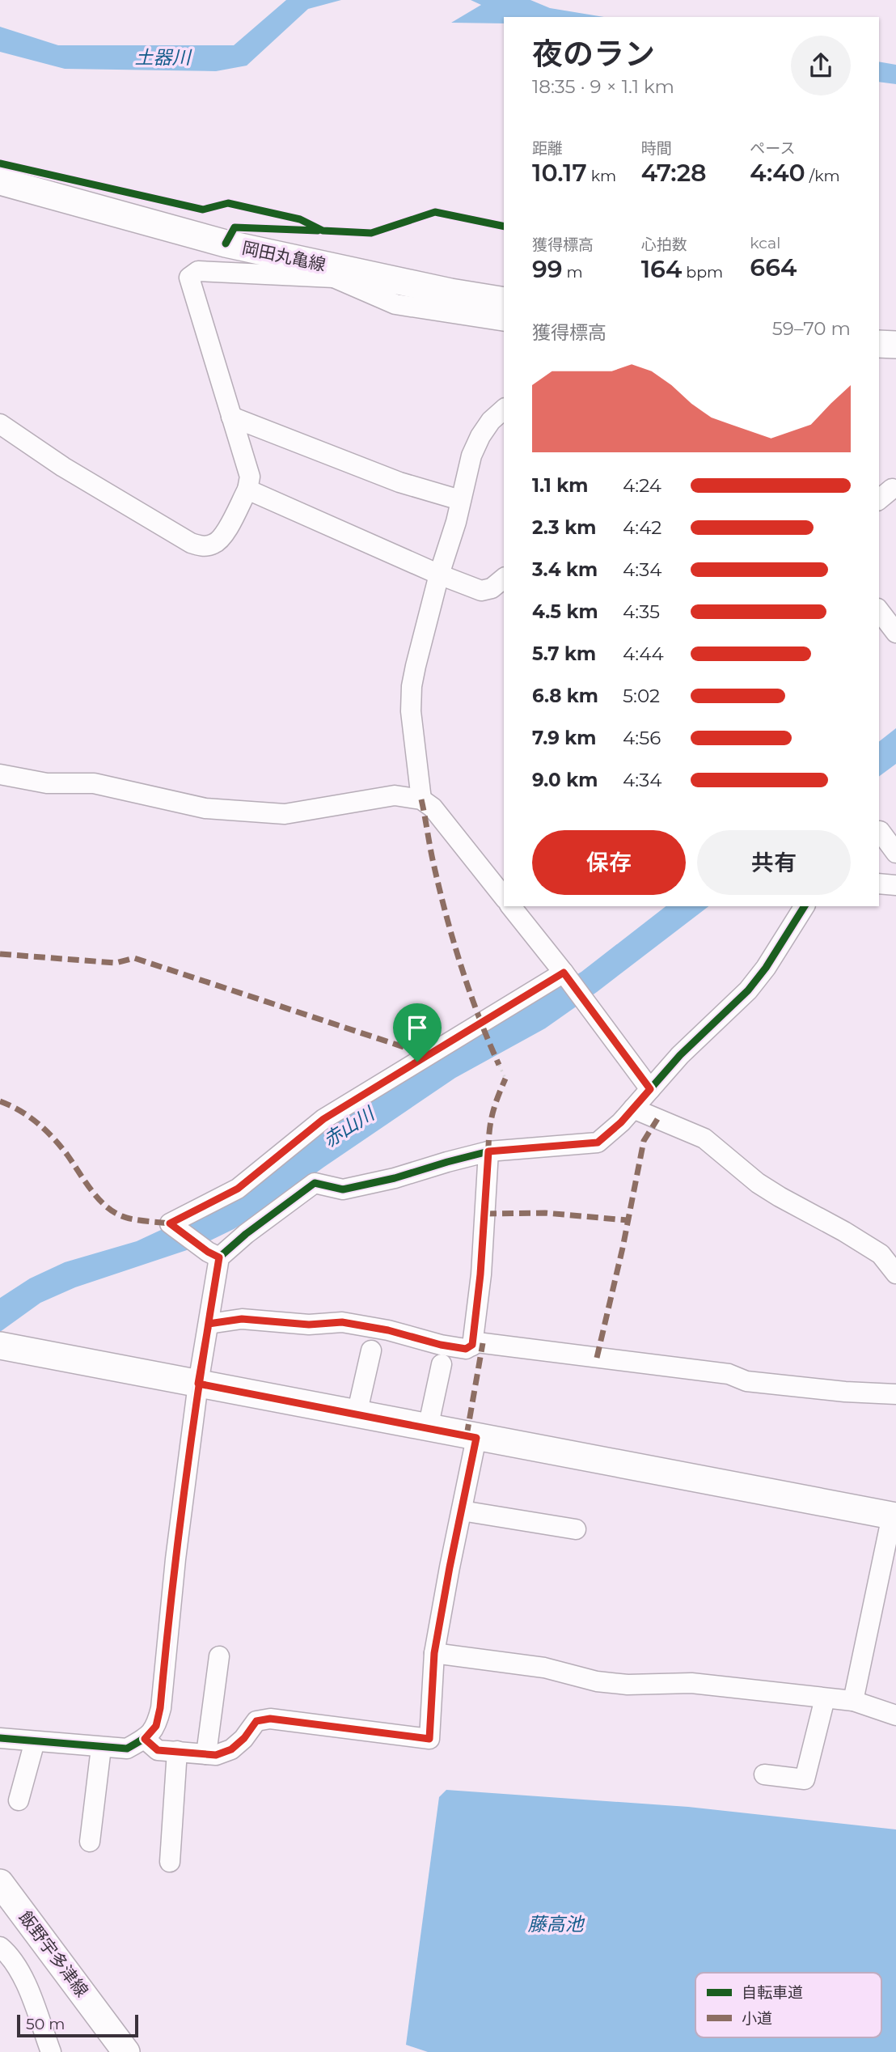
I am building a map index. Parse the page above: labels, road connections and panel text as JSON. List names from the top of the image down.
{
  "streets": {
    "street": ["岡田丸亀線", "飯野宇多津線"]
  },
  "water": ["土器川", "赤山川", "藤高池"],
  "legend": ["自転車道", "小道"],
  "scale_bar": "50 m",
  "page": {
    "heading": ["夜のラン", "18:35 · 9 × 1.1 km"],
    "stats": [
      ["距離", "10.17 km"],
      ["時間", "47:28"],
      ["ペース", "4:40 /km"],
      ["獲得標高", "99 m"],
      ["心拍数", "164 bpm"],
      ["kcal", "664"]
    ],
    "chart": ["獲得標高", "59–70 m"],
    "list": [
      {
        "name": "1.1 km",
        "note": "4:24"
      },
      {
        "name": "2.3 km",
        "note": "4:42"
      },
      {
        "name": "3.4 km",
        "note": "4:34"
      },
      {
        "name": "4.5 km",
        "note": "4:35"
      },
      {
        "name": "5.7 km",
        "note": "4:44"
      },
      {
        "name": "6.8 km",
        "note": "5:02"
      },
      {
        "name": "7.9 km",
        "note": "4:56"
      },
      {
        "name": "9.0 km",
        "note": "4:34"
      }
    ],
    "buttons": ["保存", "共有"],
    "scale": "50 m"
  }
}
